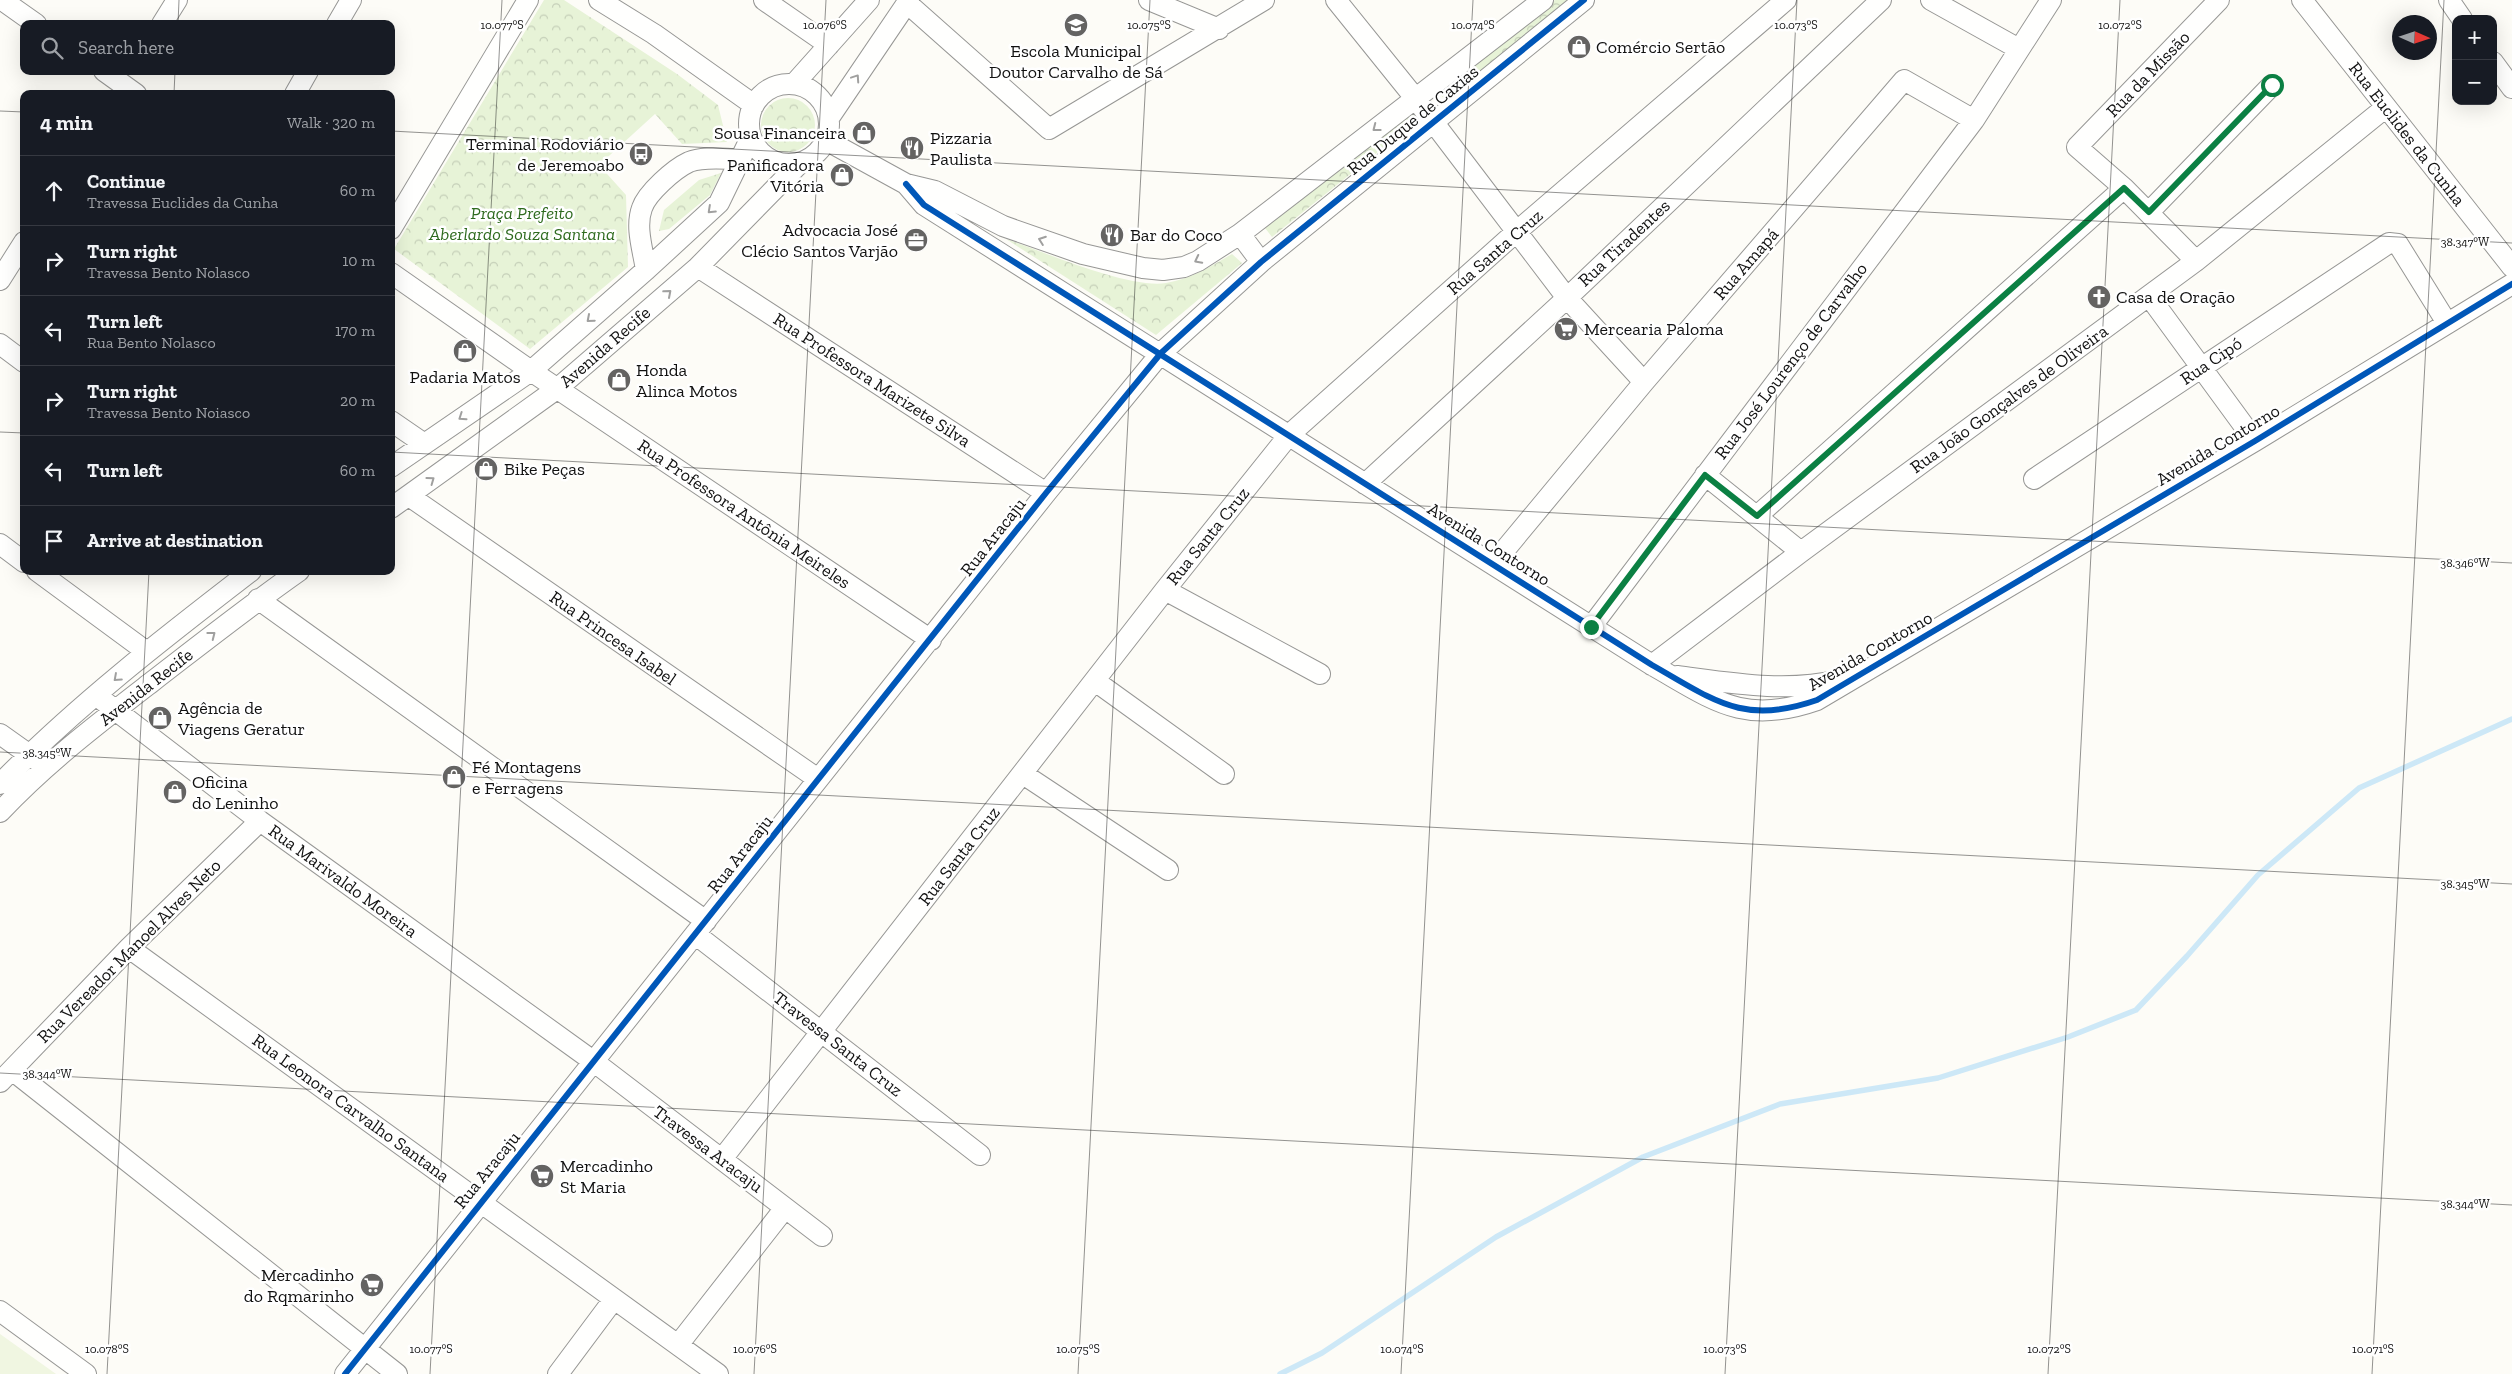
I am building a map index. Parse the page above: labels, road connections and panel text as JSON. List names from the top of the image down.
{
  "streets": {
    "street": [
      "Rua da Missão",
      "Rua Duque de Caxias",
      "Rua Euclides da Cunha",
      "Rua Tiradentes",
      "Rua Santa Cruz",
      "Rua Amapá",
      "Avenida Recife",
      "Rua José Lourenço de Carvalho",
      "Rua Cipó",
      "Rua Professora Marizete Silva",
      "Rua João Gonçalves de Oliveira",
      "Avenida Contorno",
      "Rua Professora Antônia Meireles",
      "Rua Aracaju",
      "Rua Princesa Isabel",
      "Rua Marivaldo Moreira",
      "Rua Vereador Manoel Alves Neto",
      "Travessa Santa Cruz",
      "Rua Leonora Carvalho Santana",
      "Travessa Aracaju"
    ]
  },
  "crossings": [
    ["Rua Duque de Caxias", "Avenida Contorno"],
    ["Rua Duque de Caxias", "Rua Aracaju"],
    ["Rua Euclides da Cunha", "Rua João Gonçalves de Oliveira"],
    ["Rua Tiradentes", "Avenida Contorno"],
    ["Rua Santa Cruz", "Avenida Contorno"],
    ["Rua Santa Cruz", "Travessa Santa Cruz"],
    ["Rua Santa Cruz", "Travessa Aracaju"],
    ["Rua Amapá", "Rua José Lourenço de Carvalho"],
    ["Rua Amapá", "Avenida Contorno"],
    ["Avenida Recife", "Rua Professora Marizete Silva"],
    ["Avenida Recife", "Rua Professora Antônia Meireles"],
    ["Avenida Recife", "Rua Princesa Isabel"],
    ["Avenida Recife", "Rua Marivaldo Moreira"],
    ["Avenida Recife", "Travessa Santa Cruz"],
    ["Rua José Lourenço de Carvalho", "Avenida Contorno"],
    ["Rua Cipó", "Avenida Contorno"],
    ["Rua Professora Marizete Silva", "Rua Aracaju"],
    ["Rua João Gonçalves de Oliveira", "Avenida Contorno"],
    ["Avenida Contorno", "Rua Aracaju"],
    ["Rua Professora Antônia Meireles", "Rua Aracaju"],
    ["Rua Aracaju", "Rua Princesa Isabel"],
    ["Rua Aracaju", "Rua Marivaldo Moreira"],
    ["Rua Aracaju", "Travessa Santa Cruz"],
    ["Rua Aracaju", "Rua Leonora Carvalho Santana"],
    ["Rua Aracaju", "Travessa Aracaju"],
    ["Rua Marivaldo Moreira", "Rua Vereador Manoel Alves Neto"],
    ["Rua Marivaldo Moreira", "Travessa Aracaju"],
    ["Rua Vereador Manoel Alves Neto", "Rua Leonora Carvalho Santana"]
  ],
  "one_way": ["Rua Duque de Caxias"],
  "parks": ["Praça Prefeito Aberlardo Souza Santana"],
  "places": {
    "school or university": ["Escola Municipal Doutor Carvalho de Sá"],
    "shop": [
      "Comércio Sertão",
      "Sousa Financeira",
      "Panificadora Vitória",
      "Padaria Matos",
      "Honda Alinca Motos",
      "Bike Peças",
      "Agência de Viagens Geratur",
      "Fé Montagens e Ferragens",
      "Oficina do Leninho"
    ],
    "restaurant": ["Pizzaria Paulista", "Bar do Coco"],
    "bus stop": ["Terminal Rodoviário de Jeremoabo"],
    "office": ["Advocacia José Clécio Santos Varjão"],
    "church": ["Casa de Oração"],
    "supermarket": ["Mercearia Paloma", "Mercadinho St Maria", "Mercadinho do Rqmarinho"]
  },
  "north": "right",
  "page": {
    "map_buttons": ["+", "−"],
    "search": "Search here",
    "heading": ["4 min", "Walk · 320 m"],
    "list": [
      ["Continue", "Travessa Euclides da Cunha", "60 m"],
      ["Turn right", "Travessa Bento Nolasco", "10 m"],
      ["Turn left", "Rua Bento Nolasco", "170 m"],
      ["Turn right", "Travessa Bento Noiasco", "20 m"],
      ["Turn left", "60 m"],
      "Arrive at destination"
    ]
  },
  "coordinates": [
    "10.077°S",
    "10.076°S",
    "10.075°S",
    "10.074°S",
    "10.073°S",
    "10.072°S",
    "38.347°W",
    "38.346°W",
    "38.345°W",
    "38.344°W",
    "10.078°S",
    "10.071°S"
  ]
}
